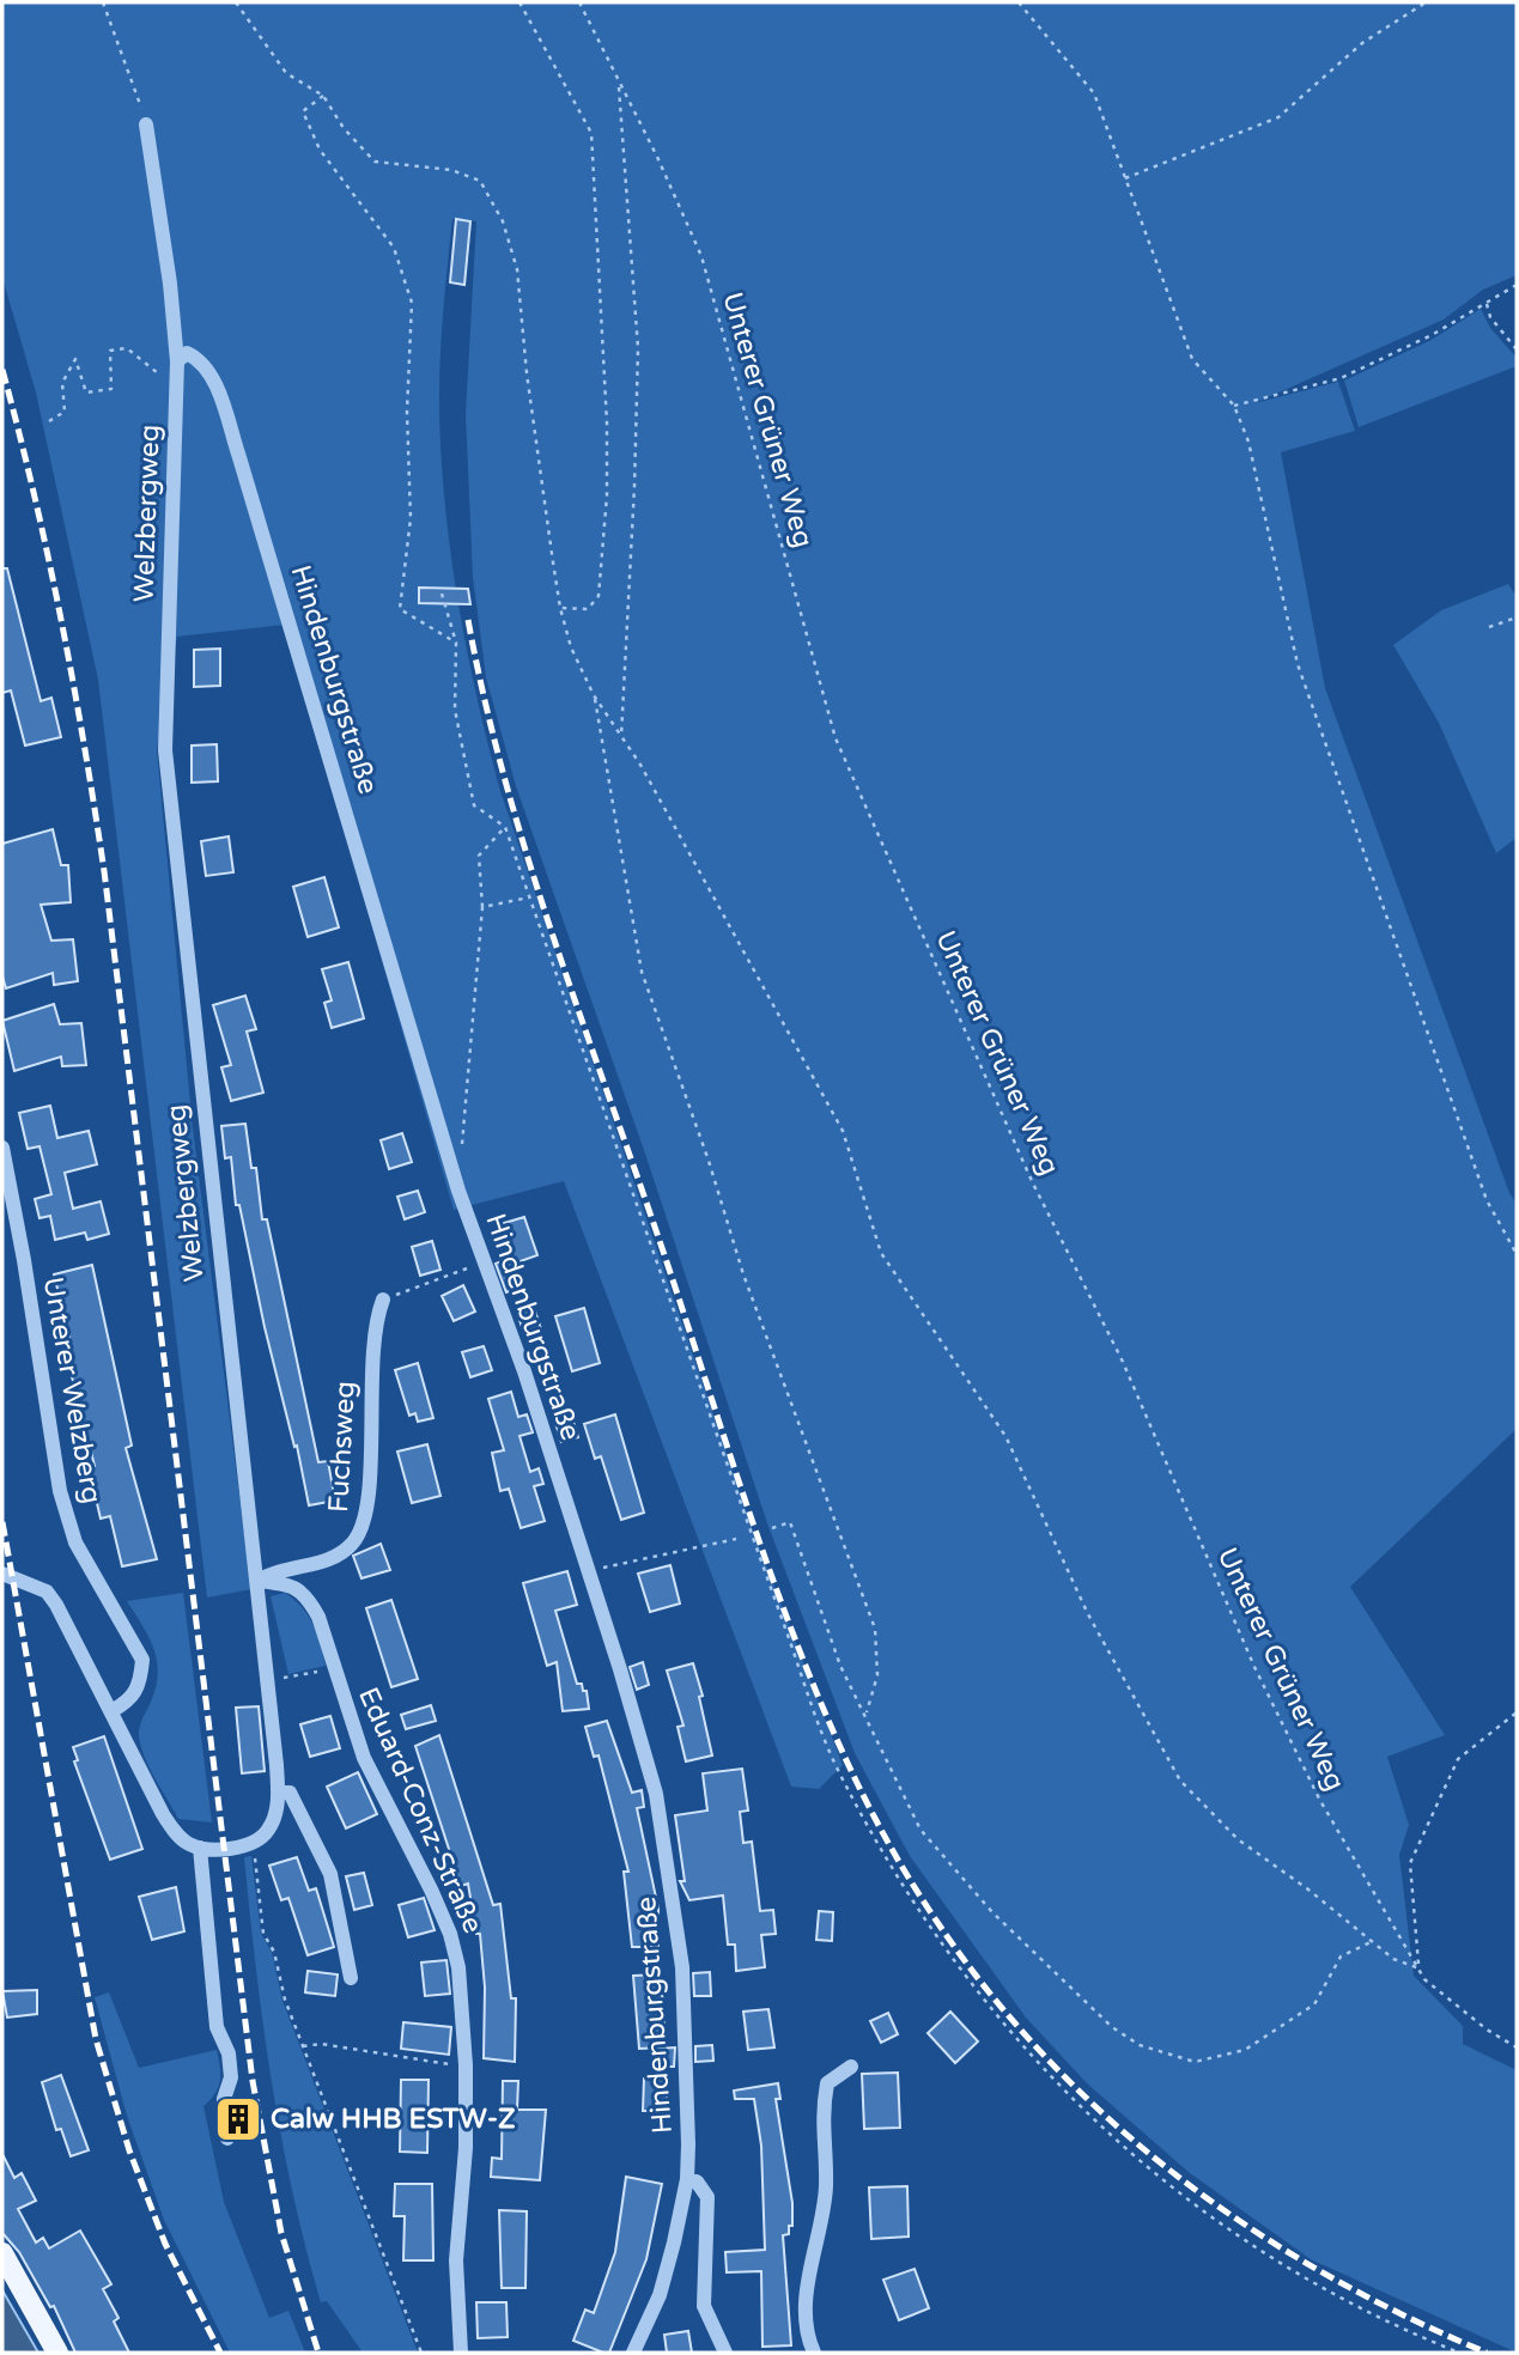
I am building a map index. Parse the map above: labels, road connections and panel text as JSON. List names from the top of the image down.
{
  "streets": {
    "street": [
      "Welzbergweg",
      "Hindenburgstraße",
      "Unterer Welzberg",
      "Fuchsweg",
      "Eduard-Conz-Straße"
    ],
    "path": ["Unterer Grüner Weg"]
  },
  "crossings": [
    ["Welzbergweg", "Hindenburgstraße"],
    ["Welzbergweg", "Fuchsweg"],
    ["Welzbergweg", "Eduard-Conz-Straße"],
    ["Fuchsweg", "Eduard-Conz-Straße"]
  ],
  "places": {
    "building": ["Calw HHB ESTW-Z"]
  }
}
